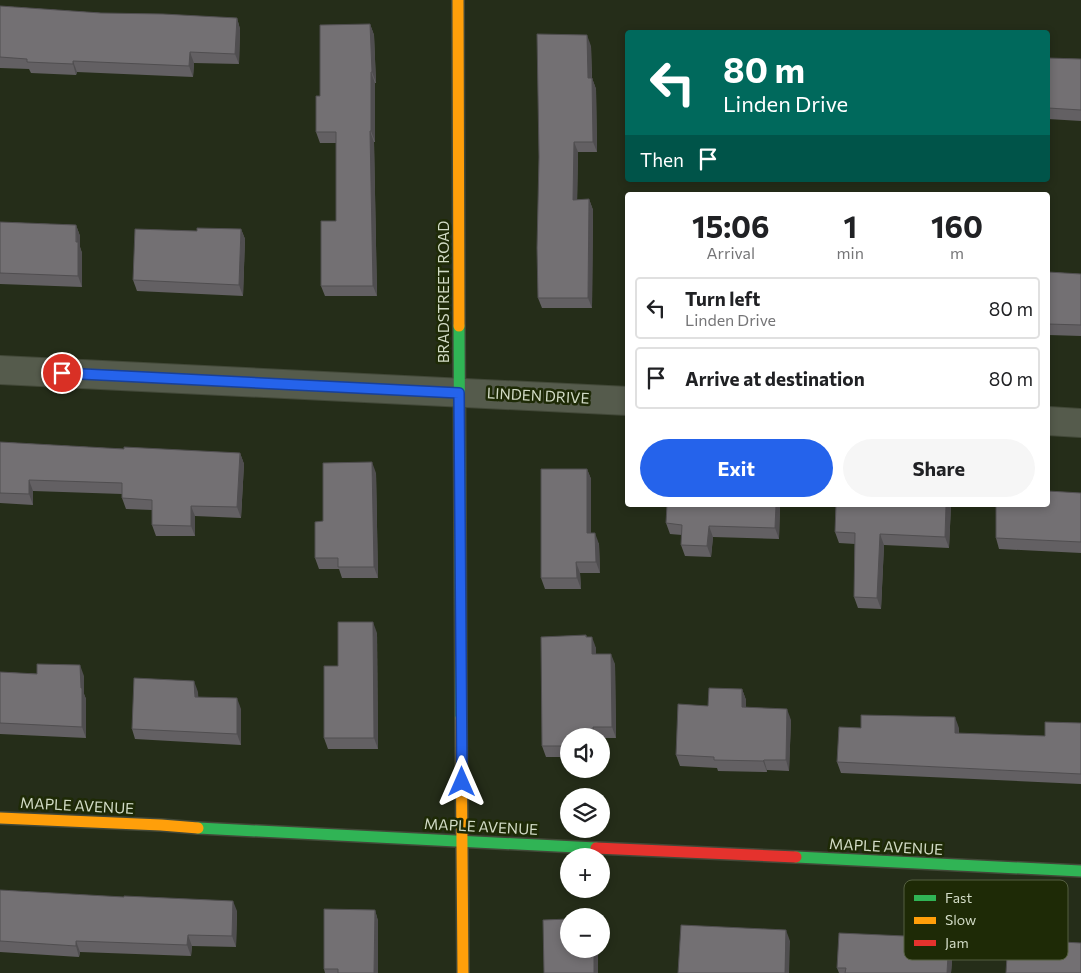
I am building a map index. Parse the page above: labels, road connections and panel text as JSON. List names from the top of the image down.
{
  "streets": {
    "street": ["BRADSTREET ROAD", "LINDEN DRIVE", "MAPLE AVENUE"]
  },
  "crossings": [
    ["BRADSTREET ROAD", "LINDEN DRIVE"],
    ["BRADSTREET ROAD", "MAPLE AVENUE"]
  ],
  "legend": ["Fast", "Slow", "Jam"],
  "page": {
    "turn": ["80 m", "Linden Drive"],
    "then": "Then",
    "eta": [
      "15:06",
      "Arrival",
      "1",
      "min",
      "160",
      "m"
    ],
    "list": [
      {
        "name": "Turn left",
        "note": "Linden Drive",
        "value": "80 m"
      },
      {
        "name": "Arrive at destination",
        "value": "80 m"
      }
    ],
    "buttons": ["Exit", "Share"],
    "map_buttons": ["+", "−"]
  }
}
